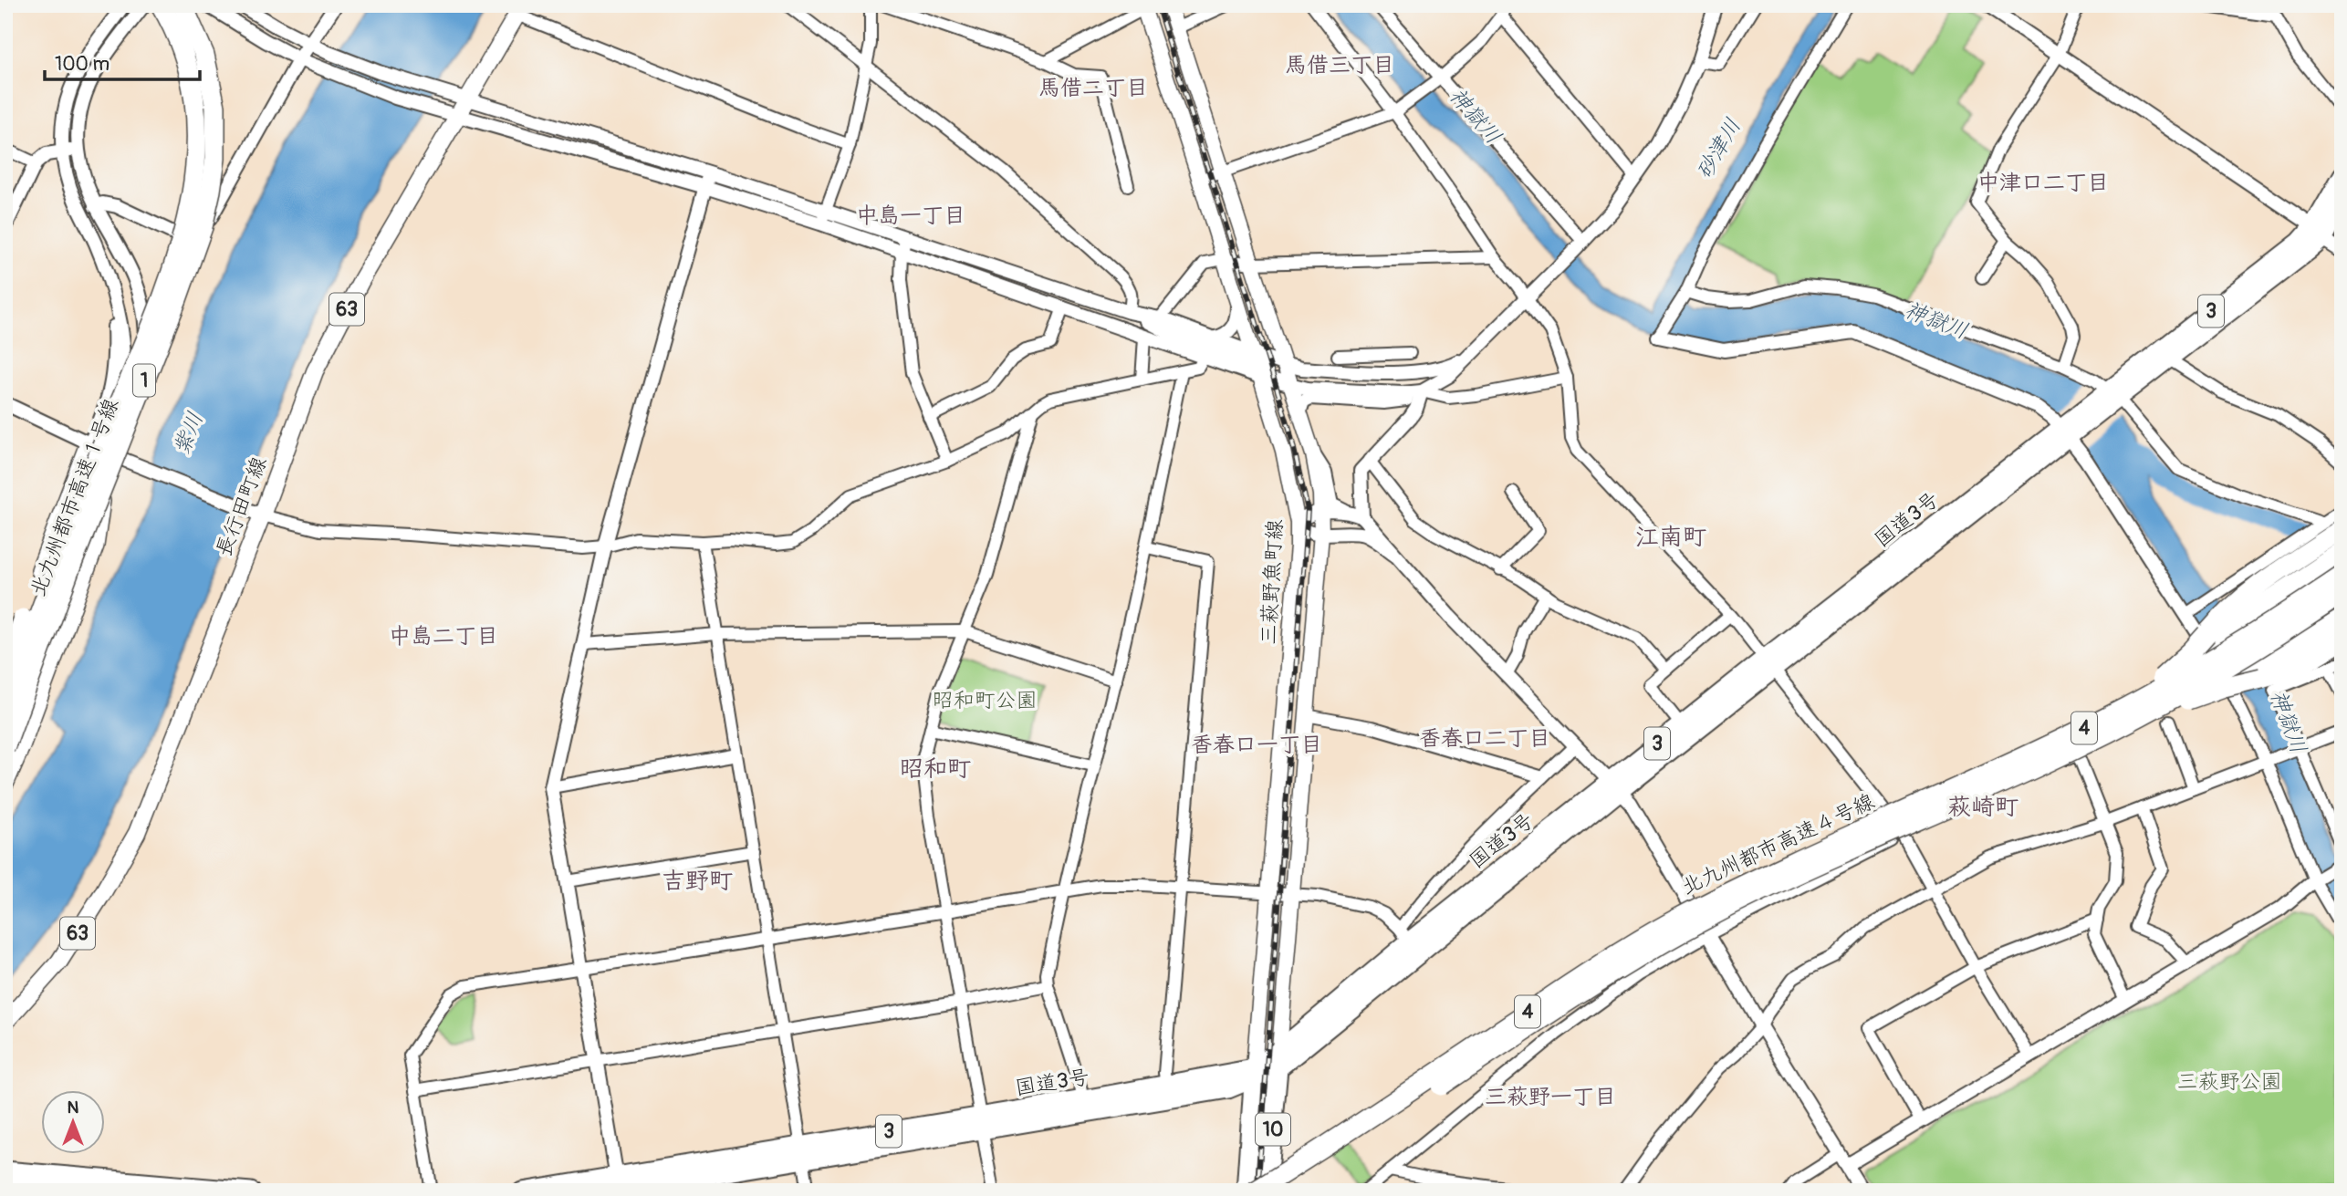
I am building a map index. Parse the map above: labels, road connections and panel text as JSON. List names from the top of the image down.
{
  "streets": {
    "highway": [
      "3",
      "1",
      "北九州都市高速１号線",
      "国道3号",
      "4",
      "北九州都市高速４号線",
      "10"
    ],
    "main road": ["63", "長行田町線", "三萩野魚町線"]
  },
  "crossings": [
    ["国道3号", "三萩野魚町線"],
    ["国道3号", "10"],
    ["三萩野魚町線", "10"],
    ["北九州都市高速４号線", "10"]
  ],
  "districts": [
    "馬借三丁目",
    "馬借二丁目",
    "中津口二丁目",
    "中島一丁目",
    "江南町",
    "中島二丁目",
    "香春口二丁目",
    "香春口一丁目",
    "昭和町",
    "萩崎町",
    "吉野町",
    "三萩野一丁目"
  ],
  "water": ["神獄川", "砂津川", "紫川"],
  "parks": ["昭和町公園", "三萩野公園"],
  "scale_bar": "100 m",
  "north": "top"
}
